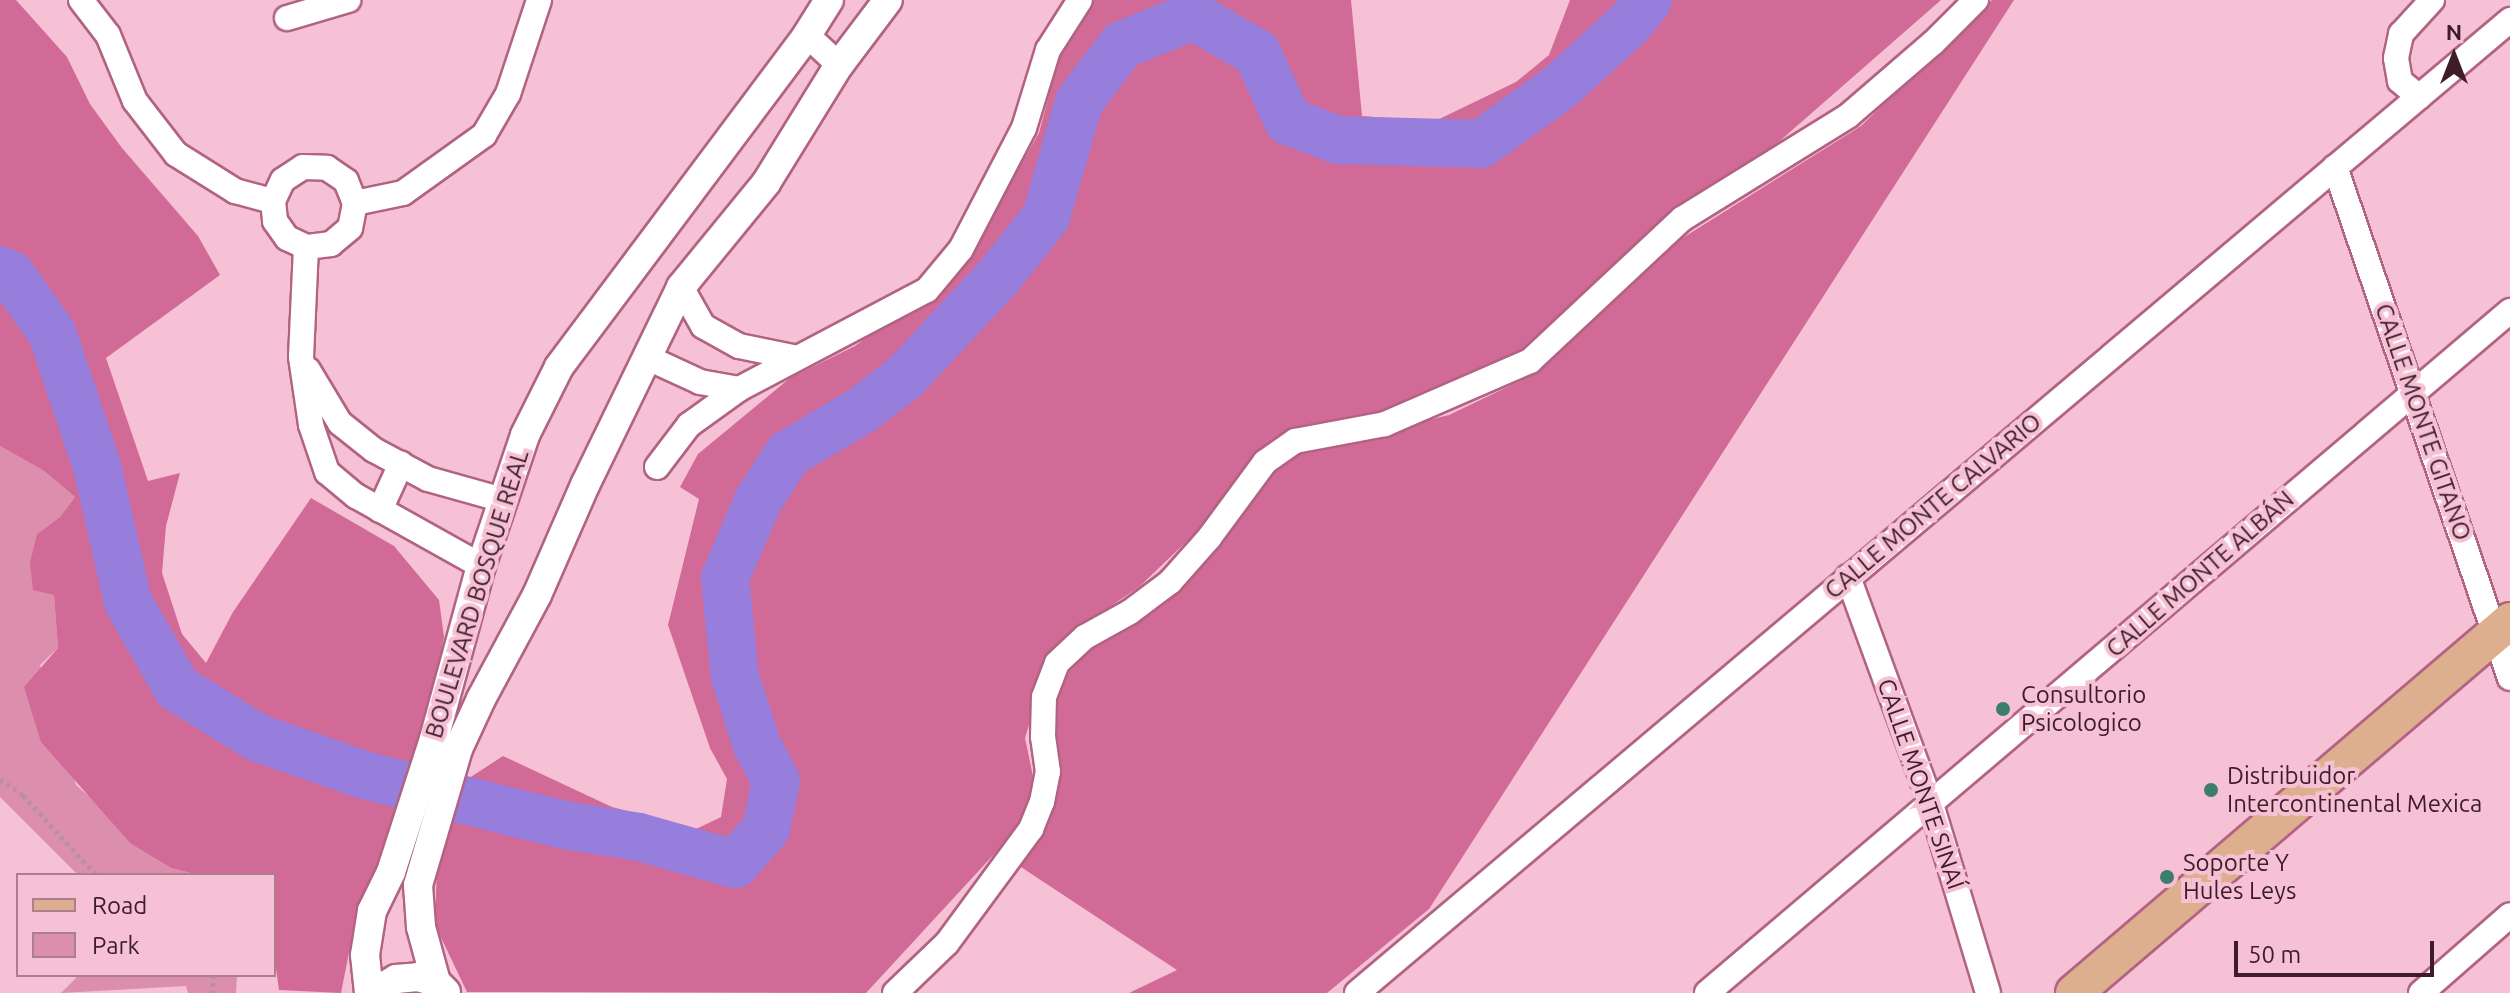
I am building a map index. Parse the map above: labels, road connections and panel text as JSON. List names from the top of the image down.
{
  "streets": {
    "street": [
      "CALLE MONTE GITANO",
      "CALLE MONTE CALVARIO",
      "CALLE MONTE ALBÁN",
      "BOULEVARD BOSQUE REAL",
      "CALLE MONTE SINAÍ"
    ]
  },
  "crossings": [
    ["CALLE MONTE GITANO", "CALLE MONTE CALVARIO"],
    ["CALLE MONTE GITANO", "CALLE MONTE ALBÁN"],
    ["CALLE MONTE CALVARIO", "CALLE MONTE SINAÍ"],
    ["CALLE MONTE ALBÁN", "CALLE MONTE SINAÍ"]
  ],
  "places": ["Consultorio Psicologico", "Distribuidor Intercontinental Mexica", "Soporte Y Hules Leys"],
  "legend": ["Road", "Park"],
  "scale_bar": "50 m",
  "north": "top"
}
